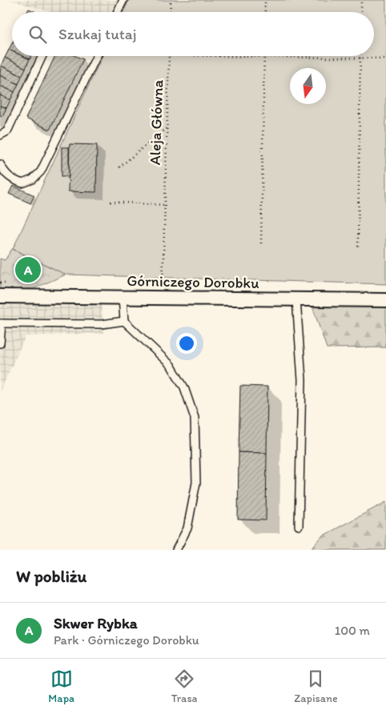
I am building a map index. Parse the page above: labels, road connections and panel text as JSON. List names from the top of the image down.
{
  "streets": {
    "street": ["Górniczego Dorobku"],
    "path": ["Aleja Główna"]
  },
  "north": "bottom",
  "page": {
    "search": "Szukaj tutaj",
    "pins": "A",
    "heading": "W pobliżu",
    "list": [
      {
        "mark": "A",
        "name": "Skwer Rybka",
        "note": "Park · Górniczego Dorobku",
        "value": "100 m"
      }
    ],
    "nav": ["Mapa", "Trasa", "Zapisane"]
  }
}
